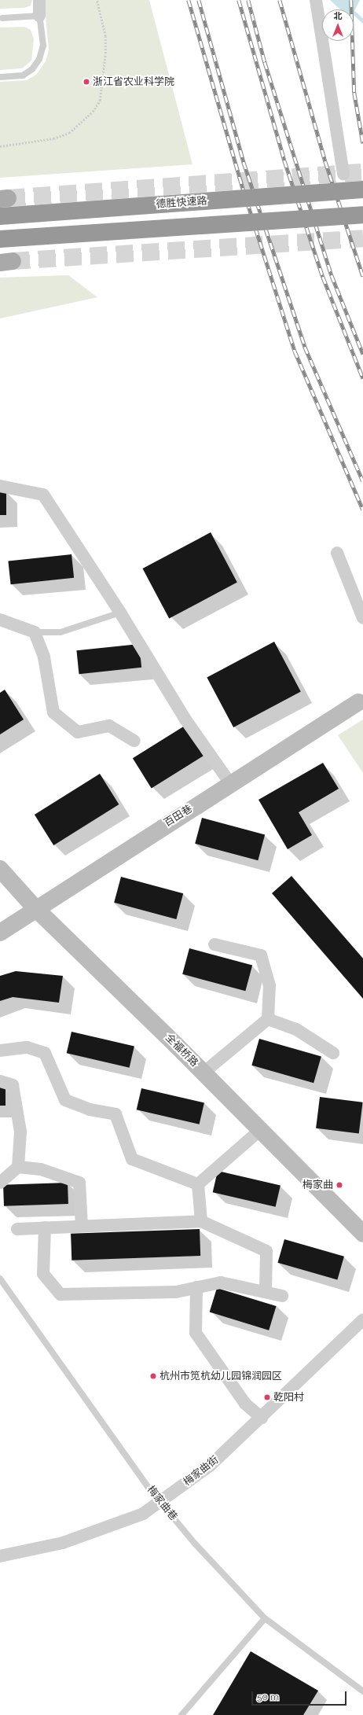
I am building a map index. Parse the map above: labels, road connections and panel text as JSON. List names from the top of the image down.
{
  "streets": {
    "highway": ["德胜快速路"],
    "street": ["百田巷", "全福桥路", "梅家曲街"],
    "lane": ["梅家曲巷"]
  },
  "crossings": [
    ["百田巷", "全福桥路"],
    ["梅家曲街", "梅家曲巷"]
  ],
  "places": [
    "浙江省农业科学院",
    "梅家曲",
    "杭州市笕杭幼儿园锦润园区",
    "乾阳村"
  ],
  "scale_bar": "50 m",
  "north": "top"
}
